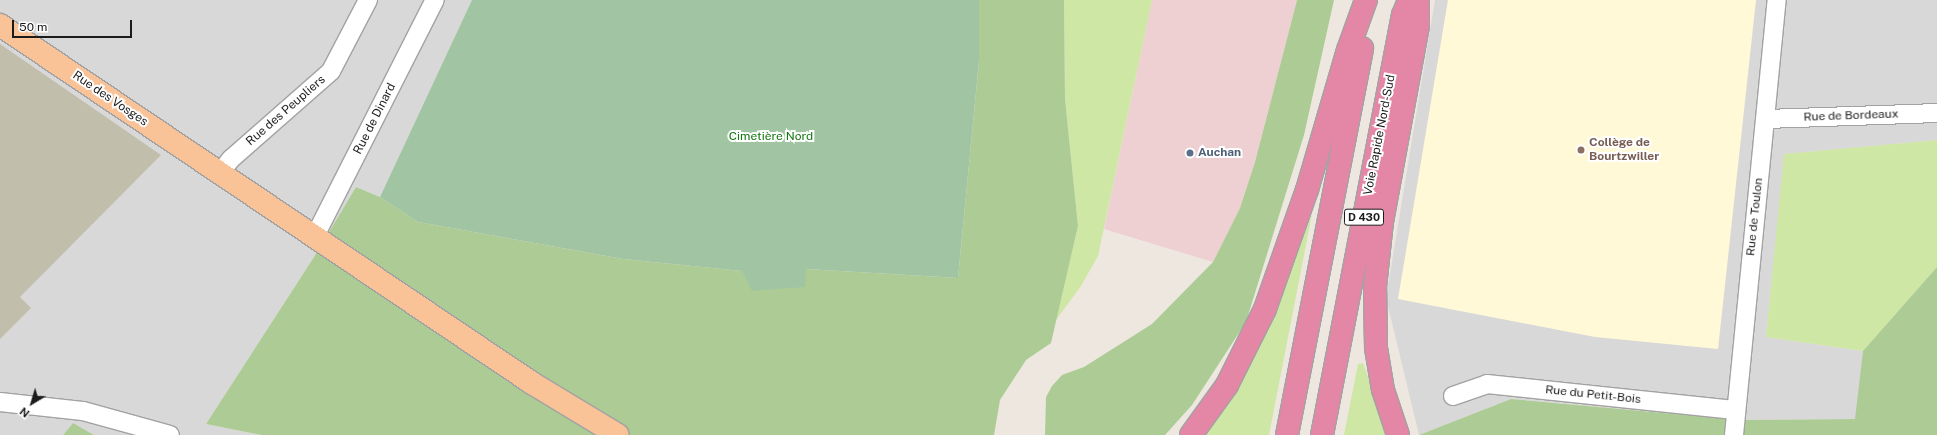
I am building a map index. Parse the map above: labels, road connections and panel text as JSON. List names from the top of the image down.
{
  "streets": {
    "highway": ["Voie Rapide Nord-Sud", "D 430"],
    "main road": ["Rue des Vosges"],
    "street": [
      "Rue des Peupliers",
      "Rue de Bordeaux",
      "Rue de Dinard",
      "Rue de Toulon",
      "Rue du Petit-Bois"
    ]
  },
  "crossings": [
    ["Rue des Vosges", "Rue des Peupliers"],
    ["Rue des Vosges", "Rue de Dinard"],
    ["Rue de Bordeaux", "Rue de Toulon"],
    ["Rue de Toulon", "Rue du Petit-Bois"]
  ],
  "parks": ["Cimetière Nord"],
  "places": ["Collège de Bourtzwiller", "Auchan"],
  "scale_bar": "50 m",
  "north": "bottom left"
}
